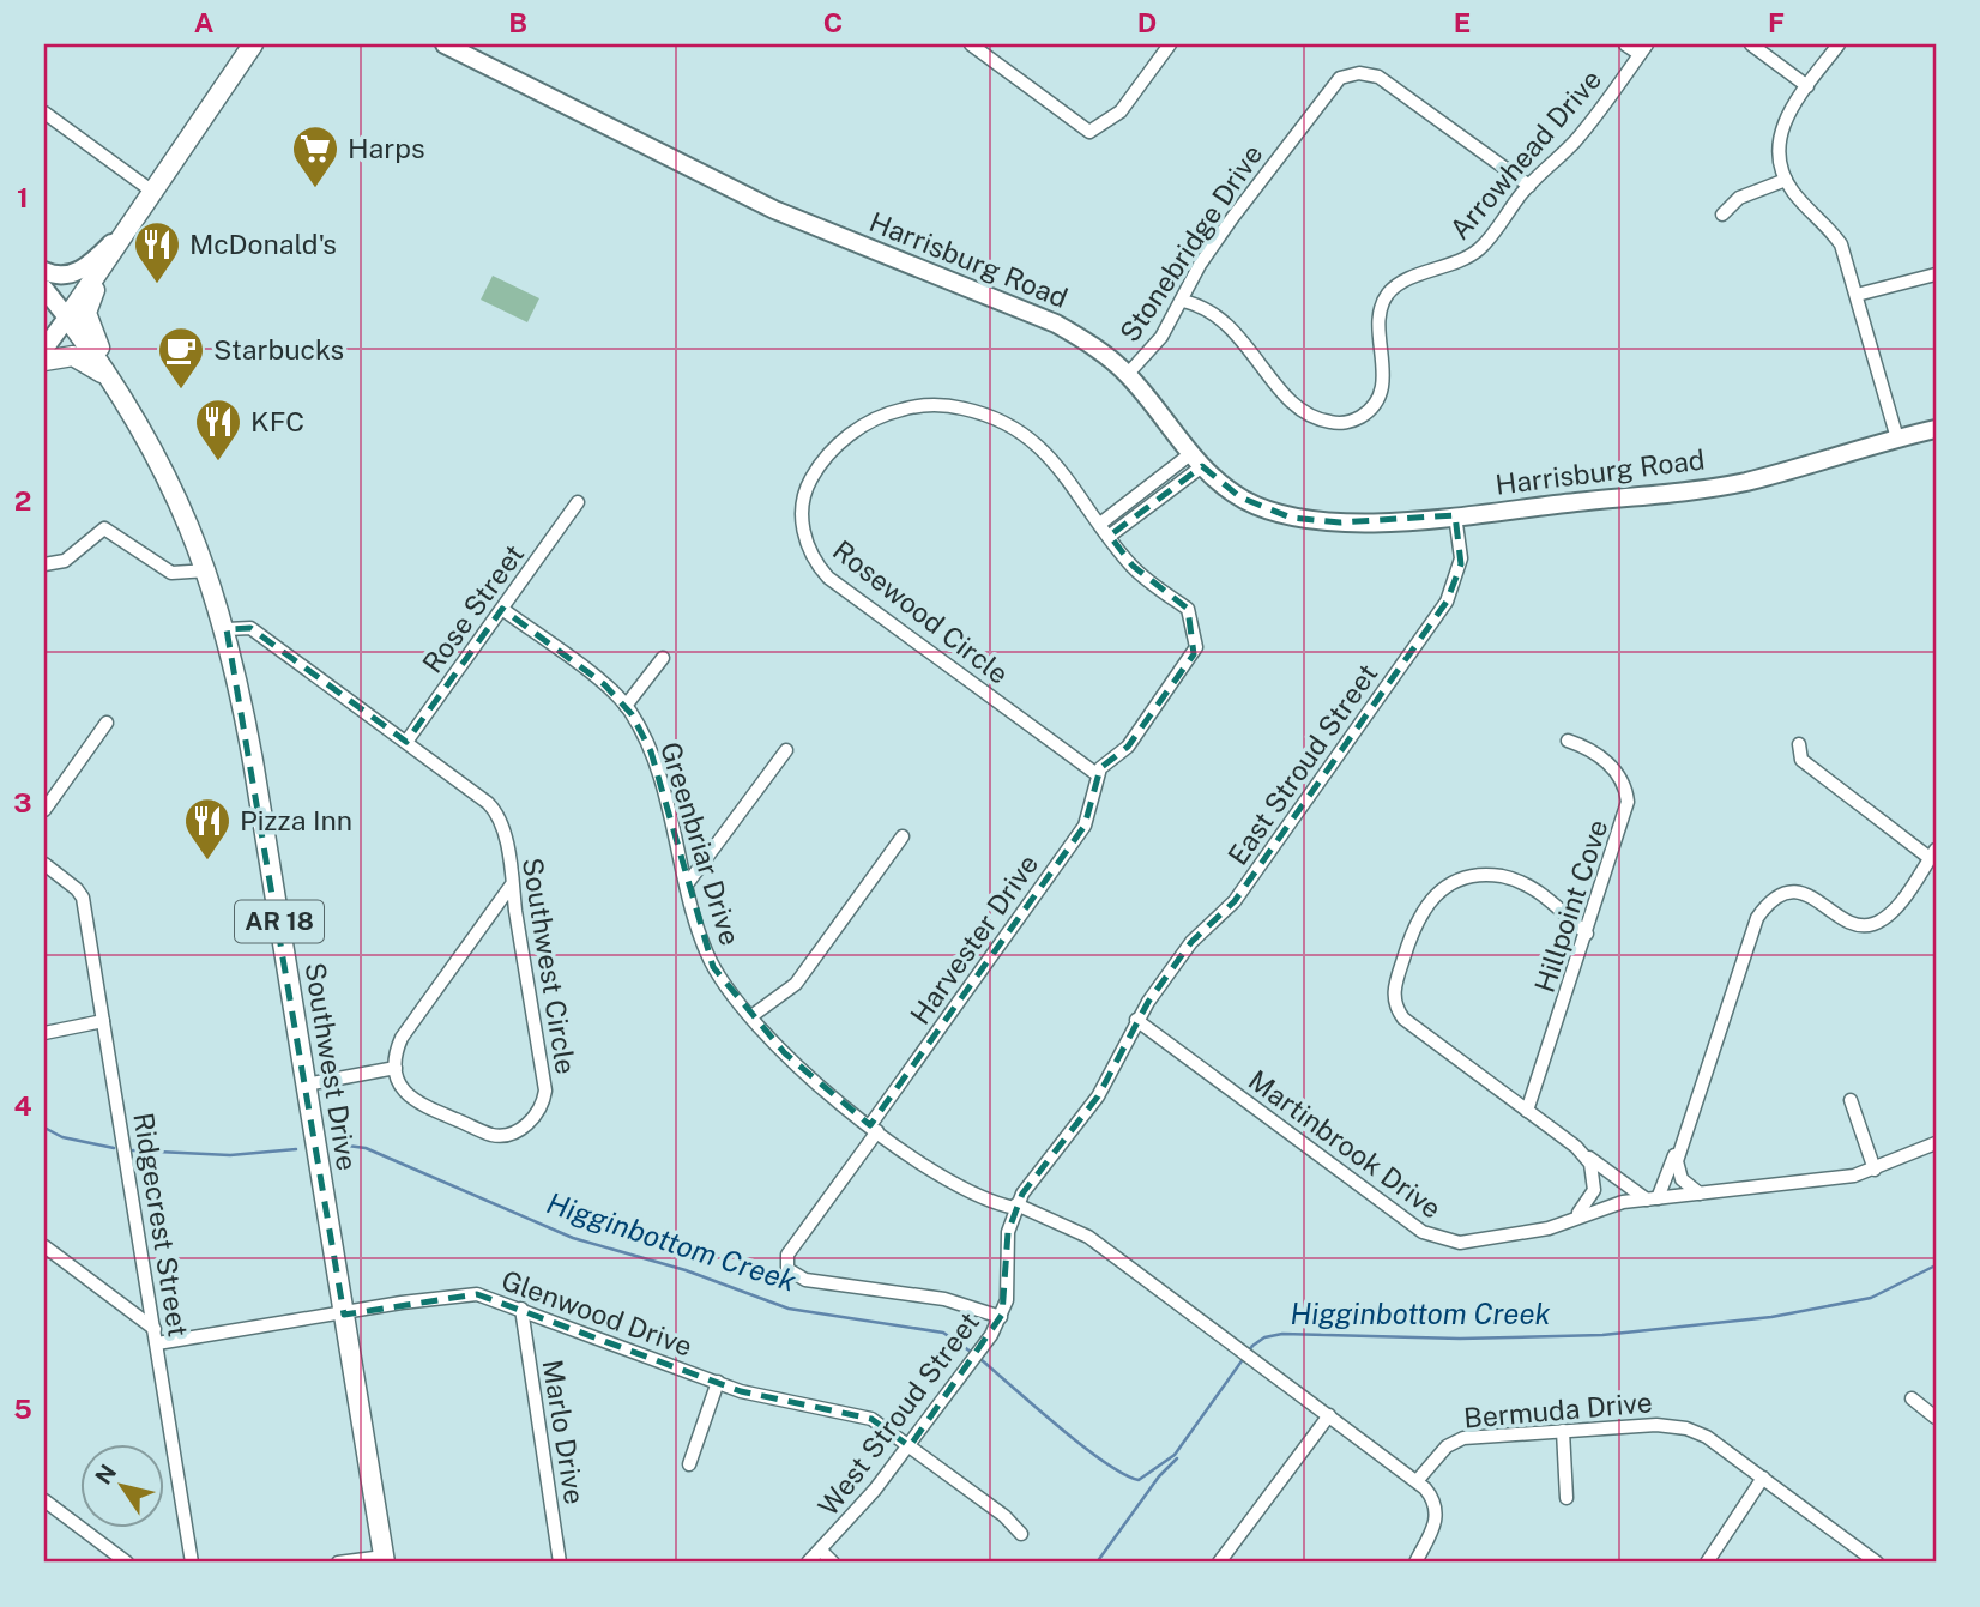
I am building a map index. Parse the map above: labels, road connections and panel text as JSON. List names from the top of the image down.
{
  "streets": {
    "main road": ["Harrisburg Road", "AR 18", "Southwest Drive"],
    "street": [
      "Arrowhead Drive",
      "Stonebridge Drive",
      "Rose Street",
      "Rosewood Circle",
      "East Stroud Street",
      "Greenbriar Drive",
      "Hillpoint Cove",
      "Harvester Drive",
      "Southwest Circle",
      "Martinbrook Drive",
      "Ridgecrest Street",
      "Glenwood Drive",
      "Bermuda Drive",
      "West Stroud Street",
      "Marlo Drive"
    ]
  },
  "crossings": [
    ["Arrowhead Drive", "Stonebridge Drive"],
    ["Stonebridge Drive", "Harrisburg Road"],
    ["Harrisburg Road", "East Stroud Street"],
    ["Rose Street", "Greenbriar Drive"],
    ["Rose Street", "Southwest Circle"],
    ["Rosewood Circle", "Harvester Drive"],
    ["East Stroud Street", "Martinbrook Drive"],
    ["East Stroud Street", "West Stroud Street"],
    ["Greenbriar Drive", "Harvester Drive"],
    ["Greenbriar Drive", "Bermuda Drive"],
    ["Greenbriar Drive", "West Stroud Street"],
    ["Harvester Drive", "West Stroud Street"],
    ["Southwest Circle", "Southwest Drive"],
    ["Southwest Drive", "Glenwood Drive"],
    ["Martinbrook Drive", "West Stroud Street"],
    ["Ridgecrest Street", "Glenwood Drive"],
    ["Glenwood Drive", "West Stroud Street"],
    ["Glenwood Drive", "Marlo Drive"]
  ],
  "water": ["Higginbottom Creek"],
  "places": {
    "supermarket": ["Harps"],
    "restaurant": ["McDonald's", "KFC", "Pizza Inn"],
    "cafe": ["Starbucks"]
  },
  "north": "top left",
  "grid": {
    "columns": [
      "A",
      "B",
      "C",
      "D",
      "E",
      "F"
    ],
    "rows": [
      "1",
      "2",
      "3",
      "4",
      "5"
    ]
  }
}
